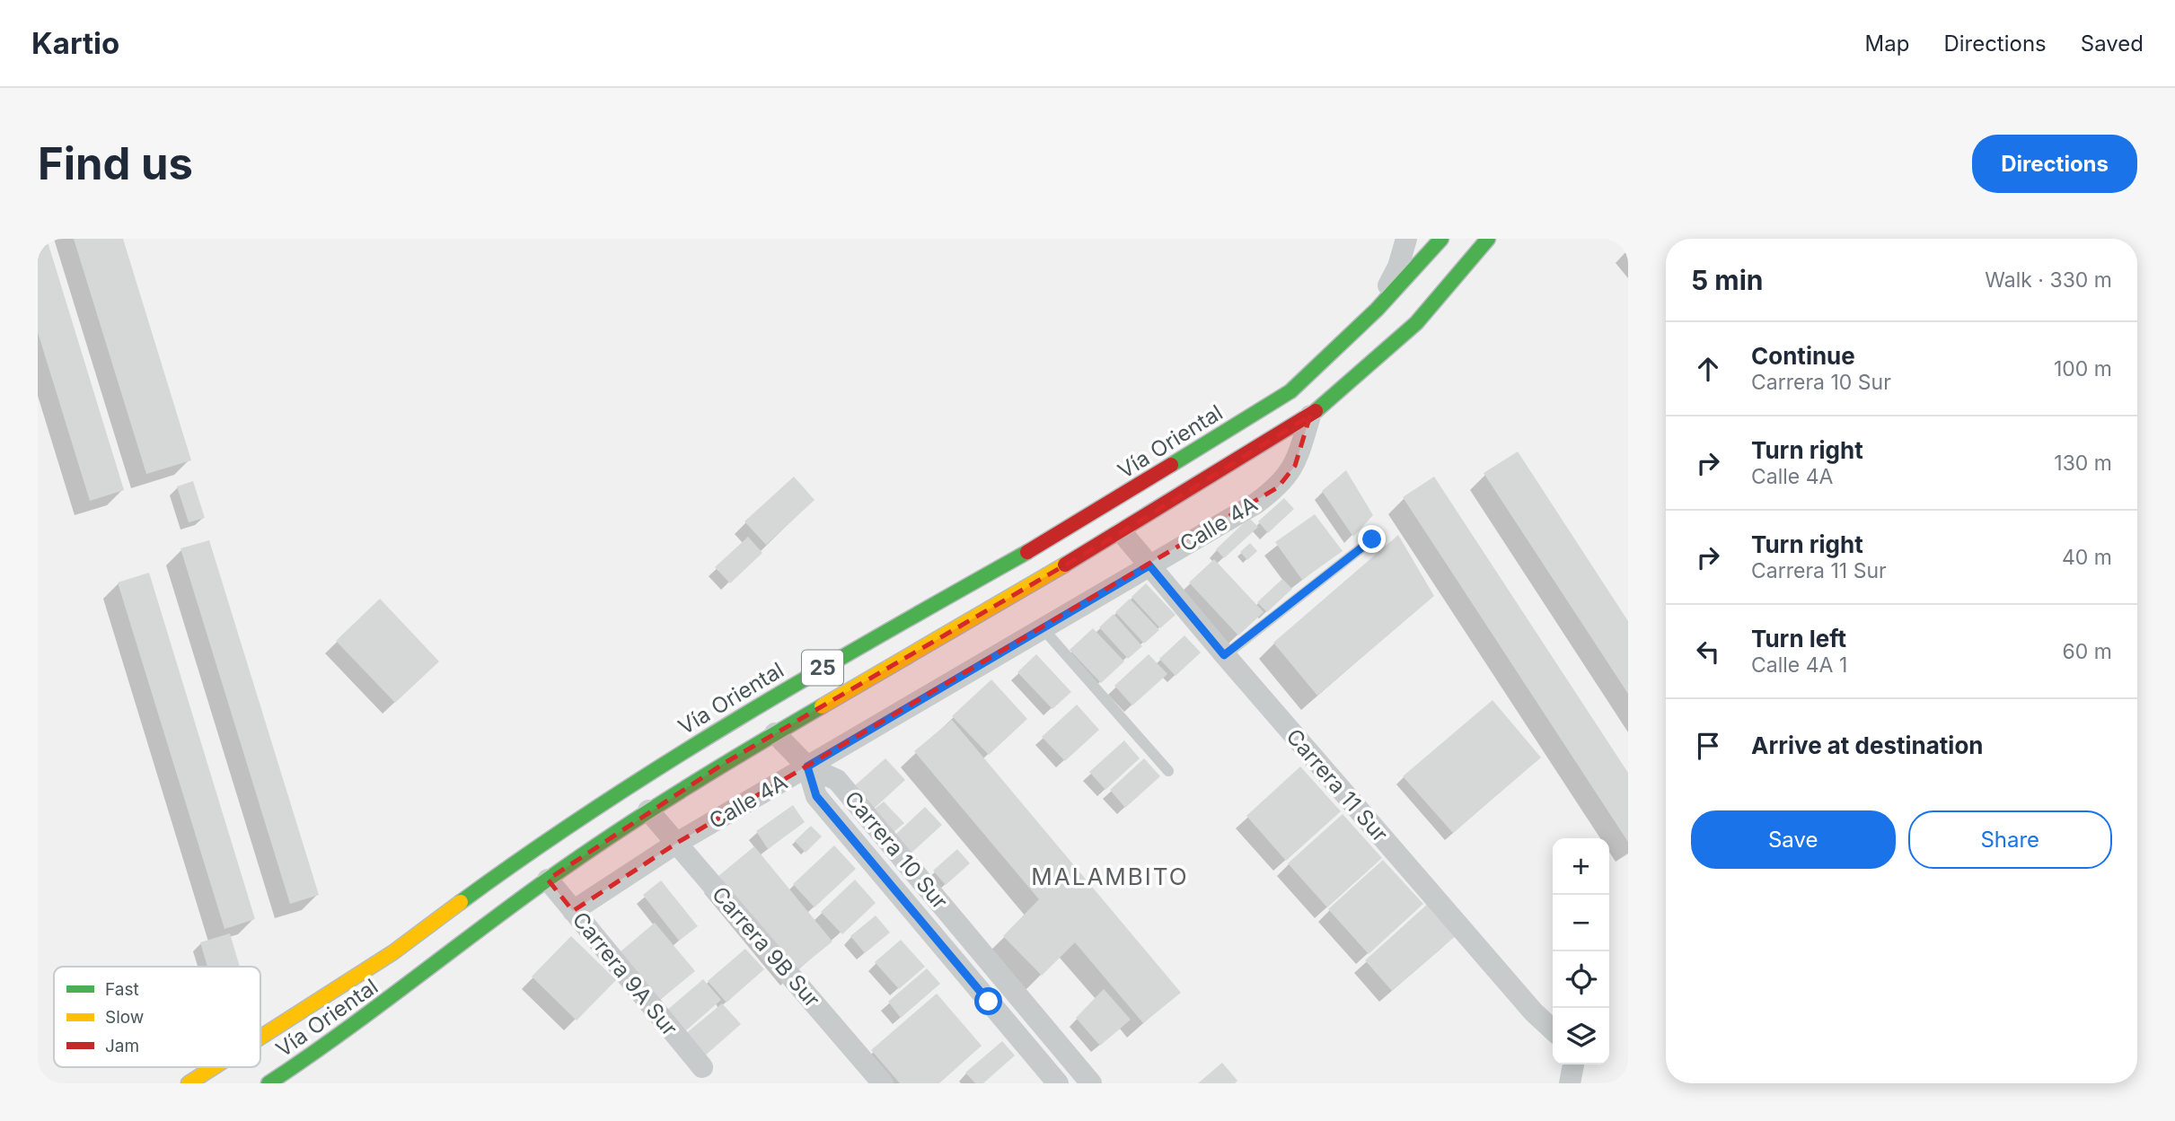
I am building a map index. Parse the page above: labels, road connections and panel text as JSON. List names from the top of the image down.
{
  "streets": {
    "highway": ["Vía Oriental", "25"],
    "street": [
      "Calle 4A",
      "Carrera 11 Sur",
      "Carrera 10 Sur",
      "Carrera 9B Sur",
      "Carrera 9A Sur"
    ]
  },
  "crossings": [
    ["Vía Oriental", "Calle 4A"],
    ["Vía Oriental", "Carrera 11 Sur"],
    ["Vía Oriental", "Carrera 9B Sur"],
    ["Vía Oriental", "Carrera 9A Sur"],
    ["Calle 4A", "Carrera 11 Sur"],
    ["Calle 4A", "Carrera 10 Sur"],
    ["Calle 4A", "Carrera 9B Sur"],
    ["Calle 4A", "Carrera 9A Sur"]
  ],
  "districts": ["MALAMBITO"],
  "legend": ["Fast", "Slow", "Jam"],
  "page": {
    "header": "Kartio",
    "nav": ["Map", "Directions", "Saved"],
    "buttons": [
      "Directions",
      ["Save", "Share"]
    ],
    "title": "Find us",
    "heading": ["5 min", "Walk · 330 m"],
    "list": [
      ["Continue", "Carrera 10 Sur", "100 m"],
      ["Turn right", "Calle 4A", "130 m"],
      ["Turn right", "Carrera 11 Sur", "40 m"],
      ["Turn left", "Calle 4A 1", "60 m"],
      "Arrive at destination"
    ],
    "map_buttons": ["+", "−"]
  }
}
